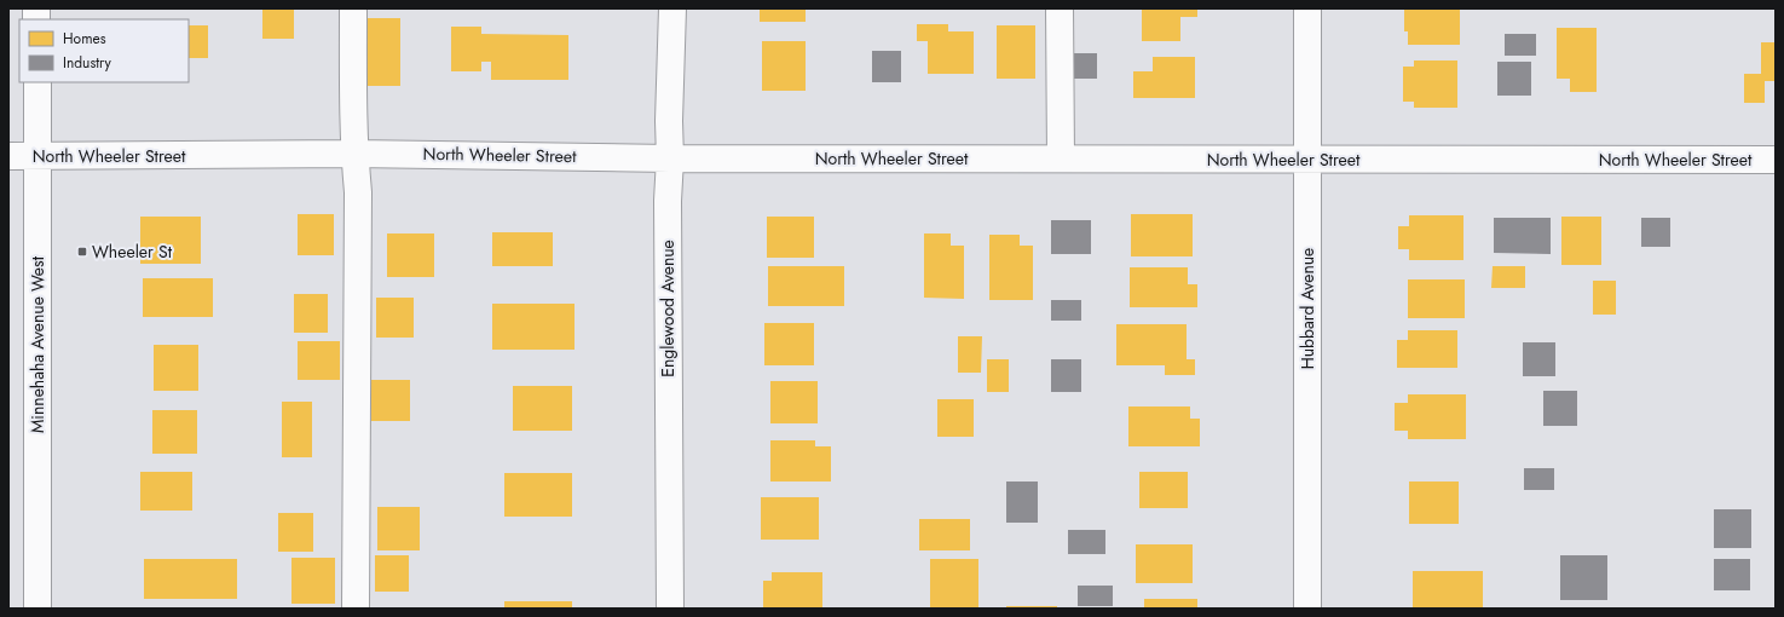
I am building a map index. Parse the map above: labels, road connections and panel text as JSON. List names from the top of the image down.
{
  "streets": {
    "street": [
      "North Wheeler Street",
      "Englewood Avenue",
      "Hubbard Avenue",
      "Minnehaha Avenue West"
    ]
  },
  "crossings": [
    ["North Wheeler Street", "Englewood Avenue"],
    ["North Wheeler Street", "Hubbard Avenue"],
    ["North Wheeler Street", "Minnehaha Avenue West"]
  ],
  "places": {
    "transit": ["Wheeler St"]
  },
  "legend": ["Homes", "Industry"]
}
